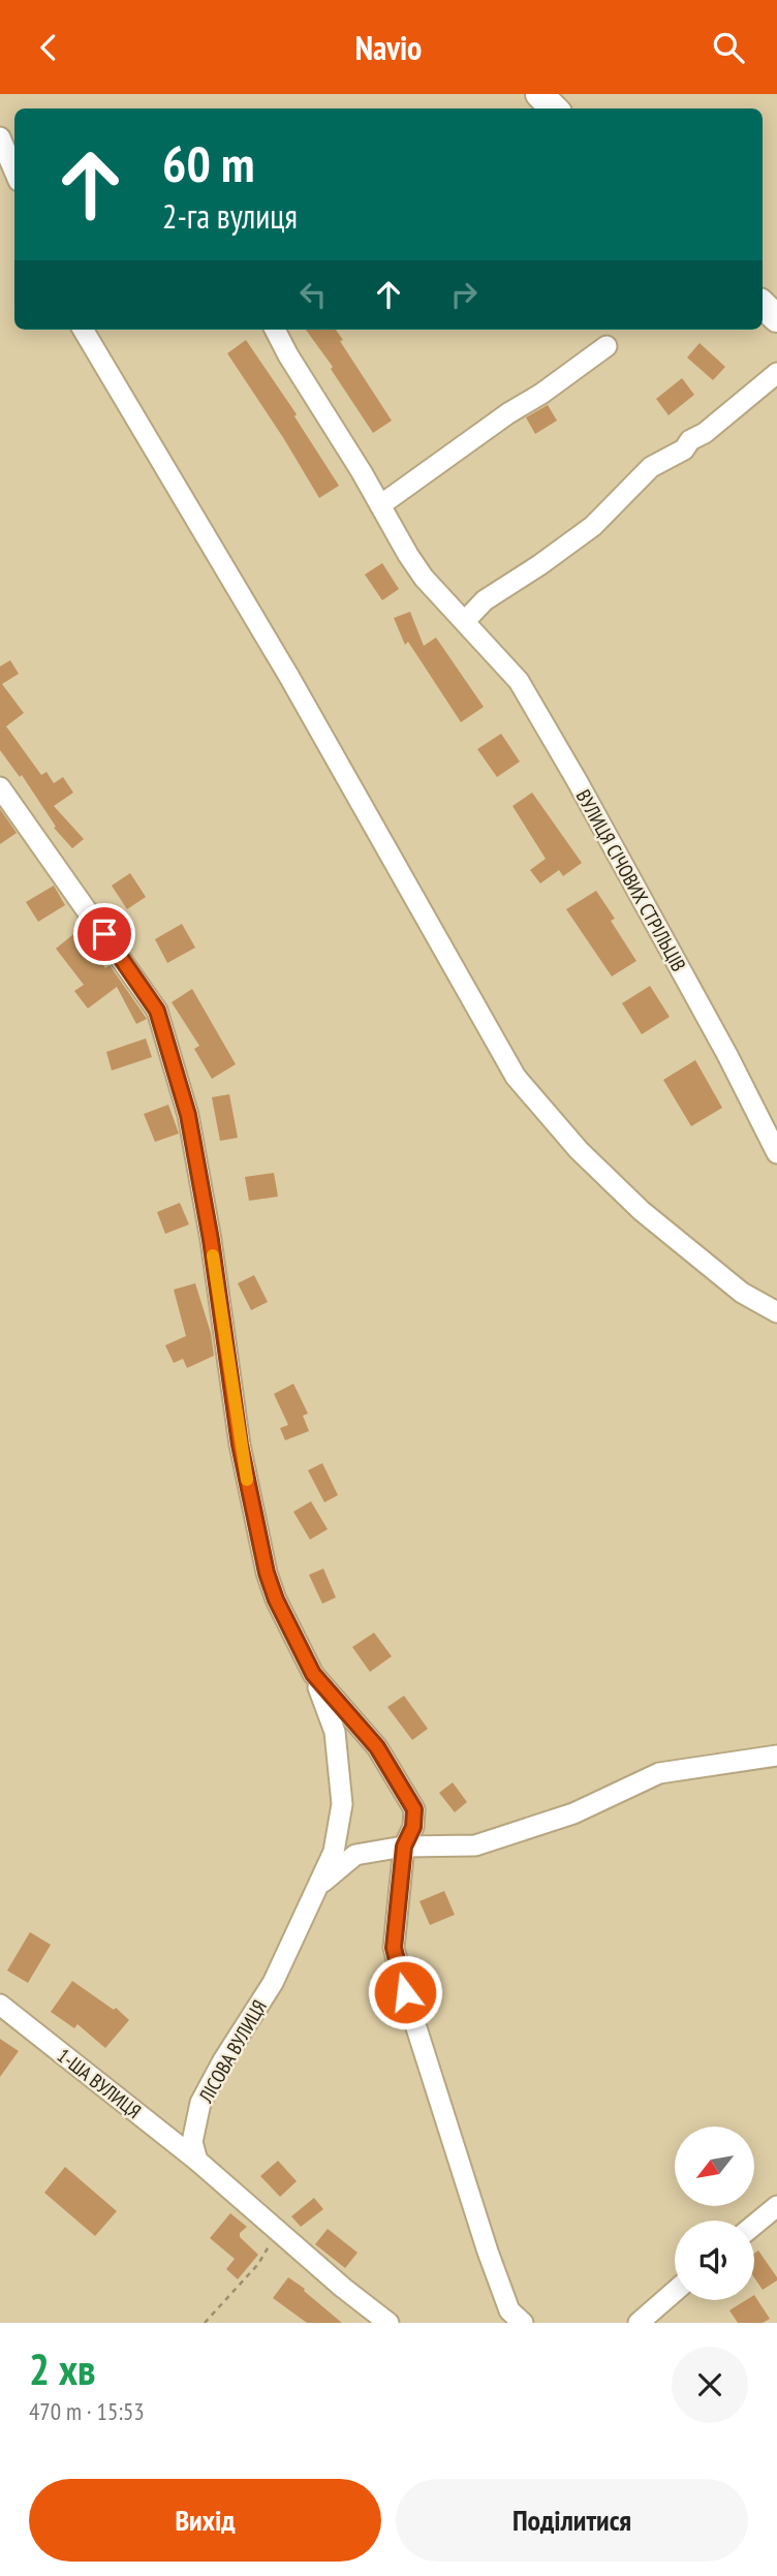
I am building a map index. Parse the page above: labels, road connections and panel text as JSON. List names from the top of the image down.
{
  "streets": {
    "street": ["ВУЛИЦЯ СІЧОВИХ СТРІЛЬЦІВ", "ЛІСОВА ВУЛИЦЯ", "1-ША ВУЛИЦЯ"]
  },
  "crossings": [
    ["ЛІСОВА ВУЛИЦЯ", "1-ША ВУЛИЦЯ"]
  ],
  "north": "bottom left",
  "page": {
    "header": "Navio",
    "turn": ["60 m", "2-га вулиця"],
    "heading": ["2 хв", "470 m · 15:53"],
    "buttons": ["Вихід", "Поділитися"]
  }
}
